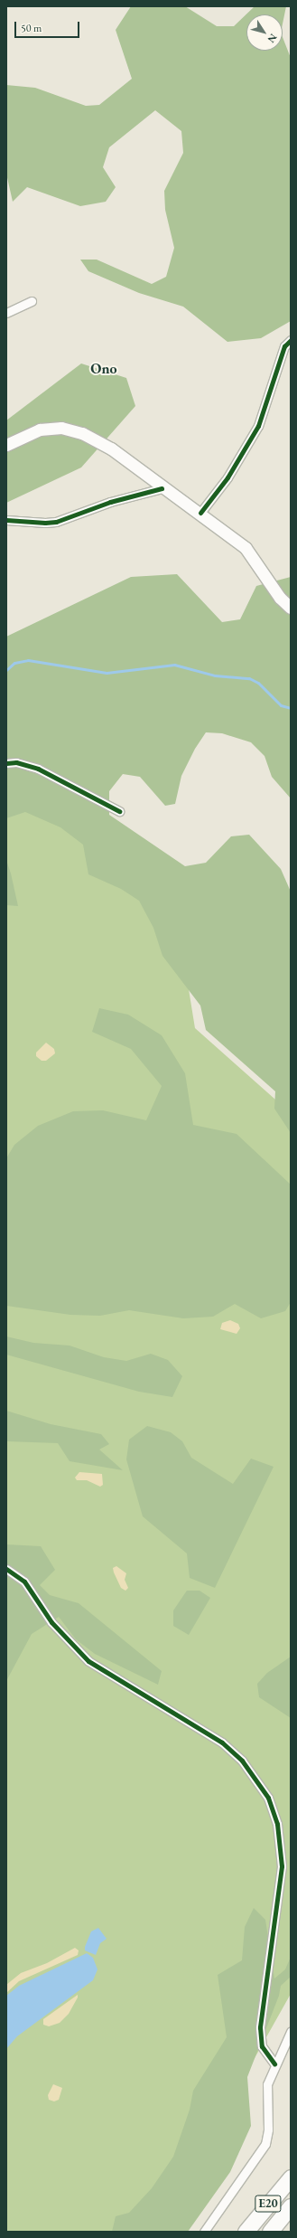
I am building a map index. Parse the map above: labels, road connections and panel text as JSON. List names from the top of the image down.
{
  "streets": {
    "highway": ["E20"]
  },
  "districts": ["Ono"],
  "scale_bar": "50 m",
  "north": "bottom right"
}
